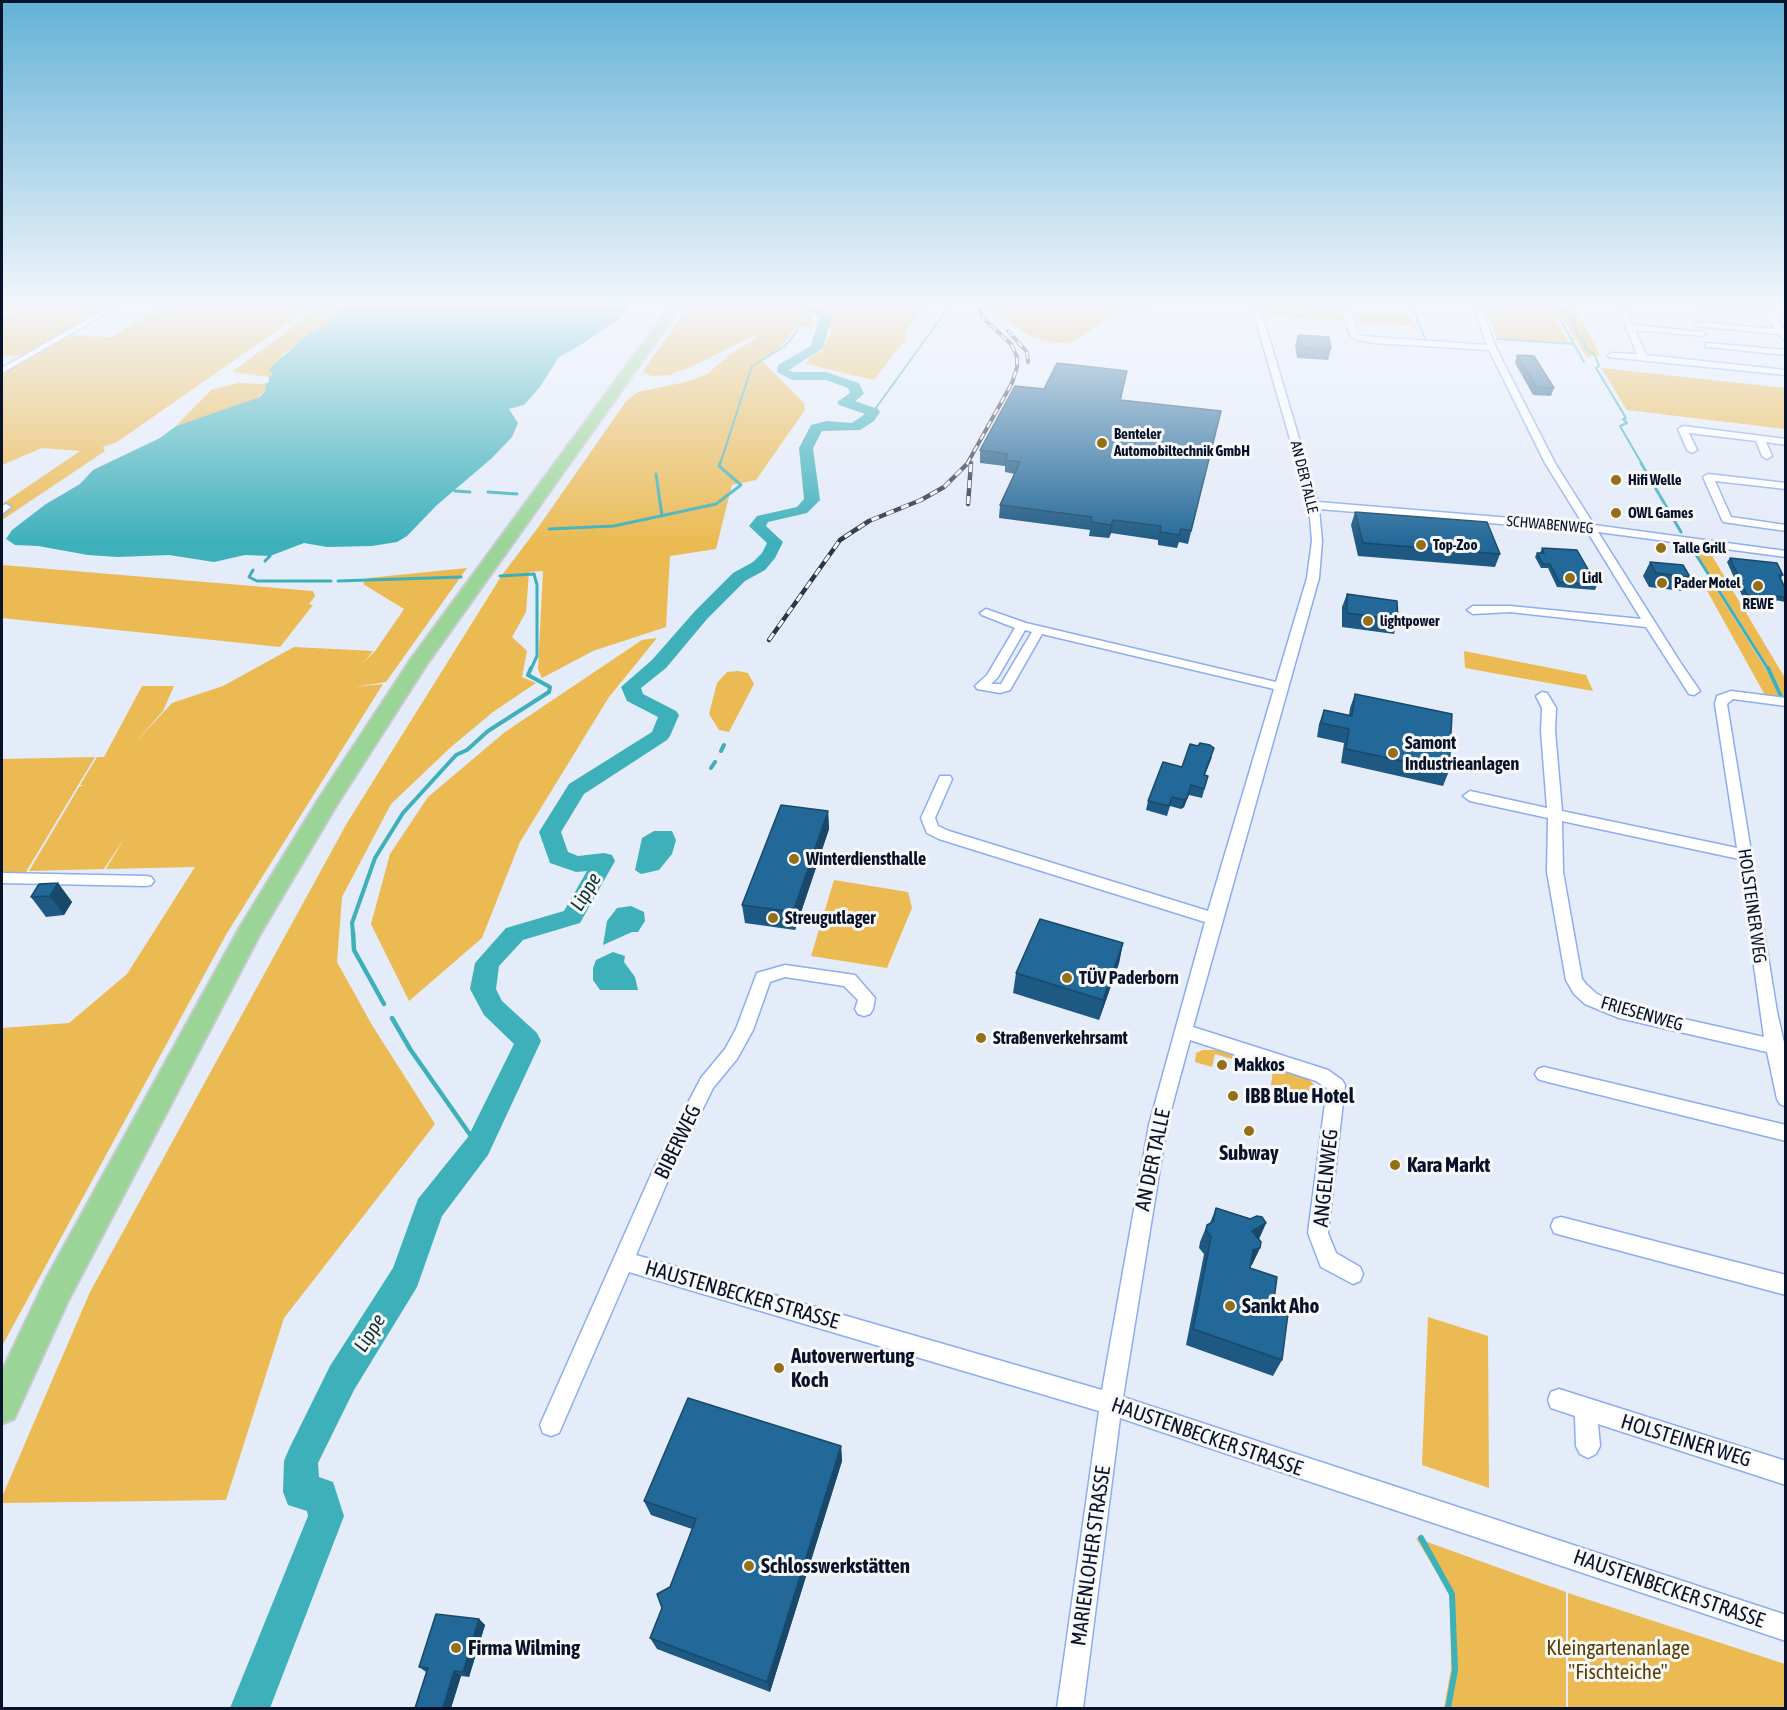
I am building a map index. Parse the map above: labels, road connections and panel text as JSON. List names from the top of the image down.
{
  "streets": {
    "street": [
      "AN DER TALLE",
      "SCHWABENWEG",
      "HOLSTEINER WEG",
      "FRIESENWEG",
      "BIBERWEG",
      "ANGELNWEG",
      "HAUSTENBECKER STRASSE",
      "MARIENLOHER STRASSE"
    ]
  },
  "crossings": [
    ["AN DER TALLE", "SCHWABENWEG"],
    ["AN DER TALLE", "ANGELNWEG"],
    ["AN DER TALLE", "HAUSTENBECKER STRASSE"],
    ["AN DER TALLE", "MARIENLOHER STRASSE"],
    ["HOLSTEINER WEG", "FRIESENWEG"],
    ["BIBERWEG", "HAUSTENBECKER STRASSE"],
    ["HAUSTENBECKER STRASSE", "MARIENLOHER STRASSE"]
  ],
  "water": ["Lippe"],
  "parks": ["Kleingartenanlage \"Fischteiche\""],
  "places": [
    "Benteler Automobiltechnik GmbH",
    "Hifi Welle",
    "OWL Games",
    "Top-Zoo",
    "Talle Grill",
    "Lidl",
    "Pader Motel",
    "REWE",
    "lightpower",
    "Samont Industrieanlagen",
    "Winterdiensthalle",
    "Streugutlager",
    "TÜV Paderborn",
    "Straßenverkehrsamt",
    "Makkos",
    "IBB Blue Hotel",
    "Subway",
    "Kara Markt",
    "Sankt Aho",
    "Autoverwertung Koch",
    "Schlosswerkstätten",
    "Firma Wilming"
  ]
}
